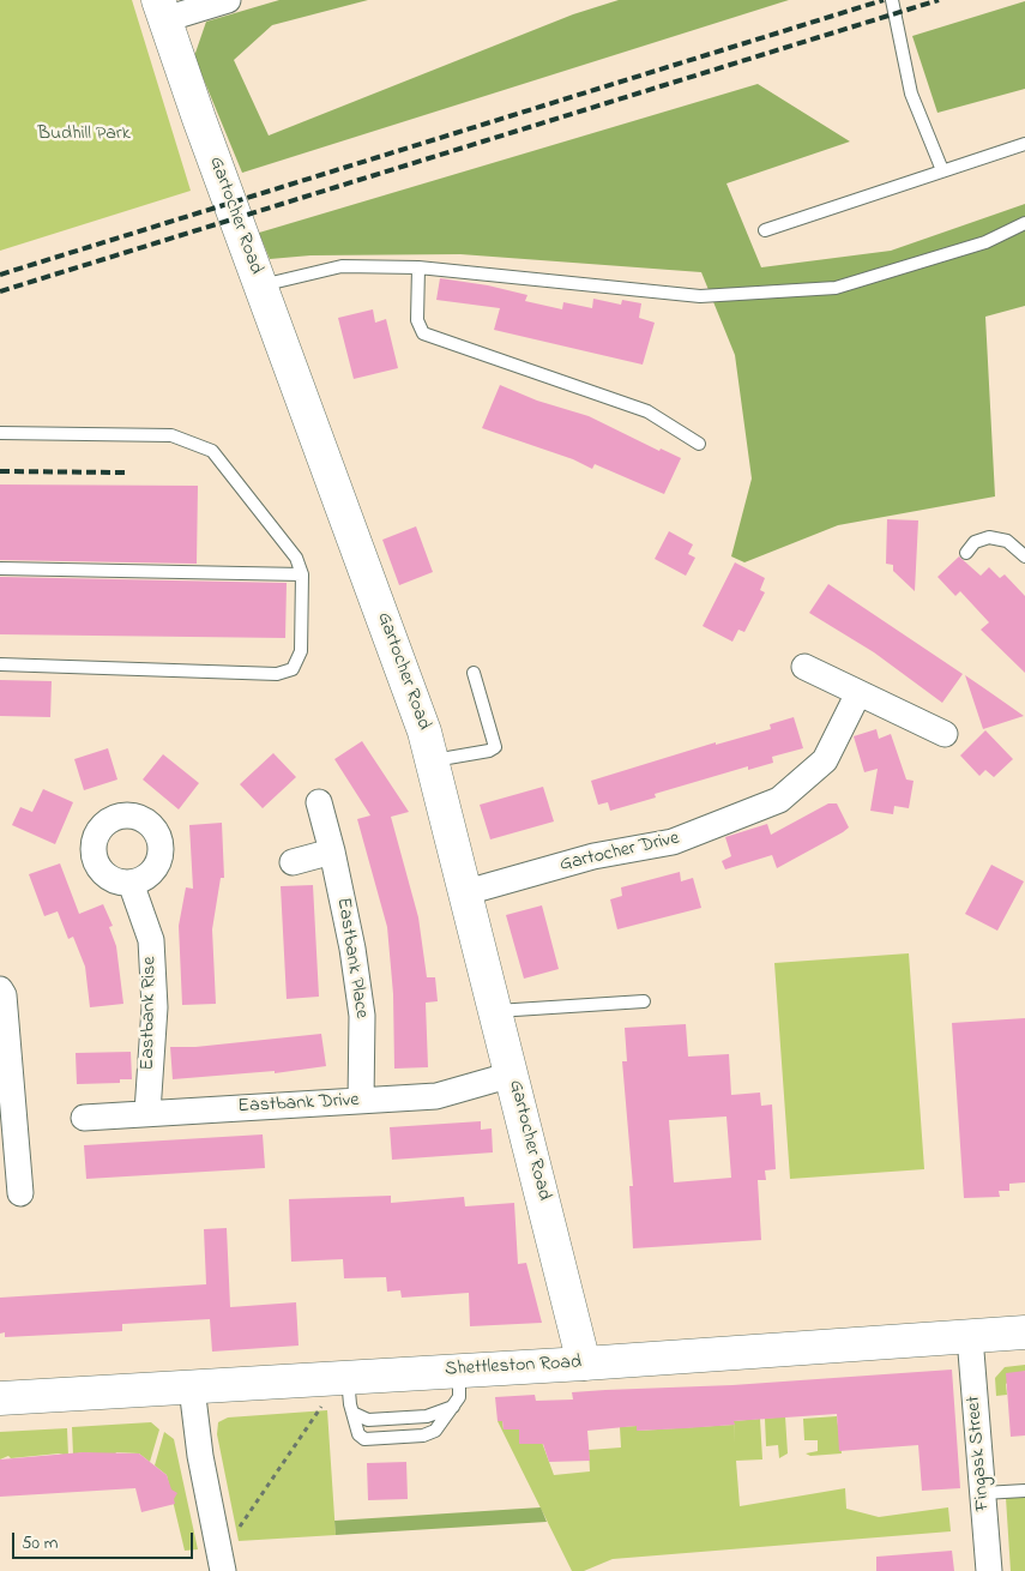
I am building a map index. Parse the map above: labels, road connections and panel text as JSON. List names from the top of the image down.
{
  "streets": {
    "main road": ["Gartocher Road", "Shettleston Road"],
    "street": [
      "Gartocher Drive",
      "Eastbank Place",
      "Eastbank Rise",
      "Eastbank Drive",
      "Fingask Street"
    ]
  },
  "crossings": [
    ["Gartocher Road", "Gartocher Drive"],
    ["Gartocher Road", "Eastbank Drive"],
    ["Gartocher Road", "Shettleston Road"],
    ["Eastbank Place", "Eastbank Drive"],
    ["Eastbank Rise", "Eastbank Drive"],
    ["Shettleston Road", "Fingask Street"]
  ],
  "parks": ["Budhill Park"],
  "scale_bar": "50 m"
}
